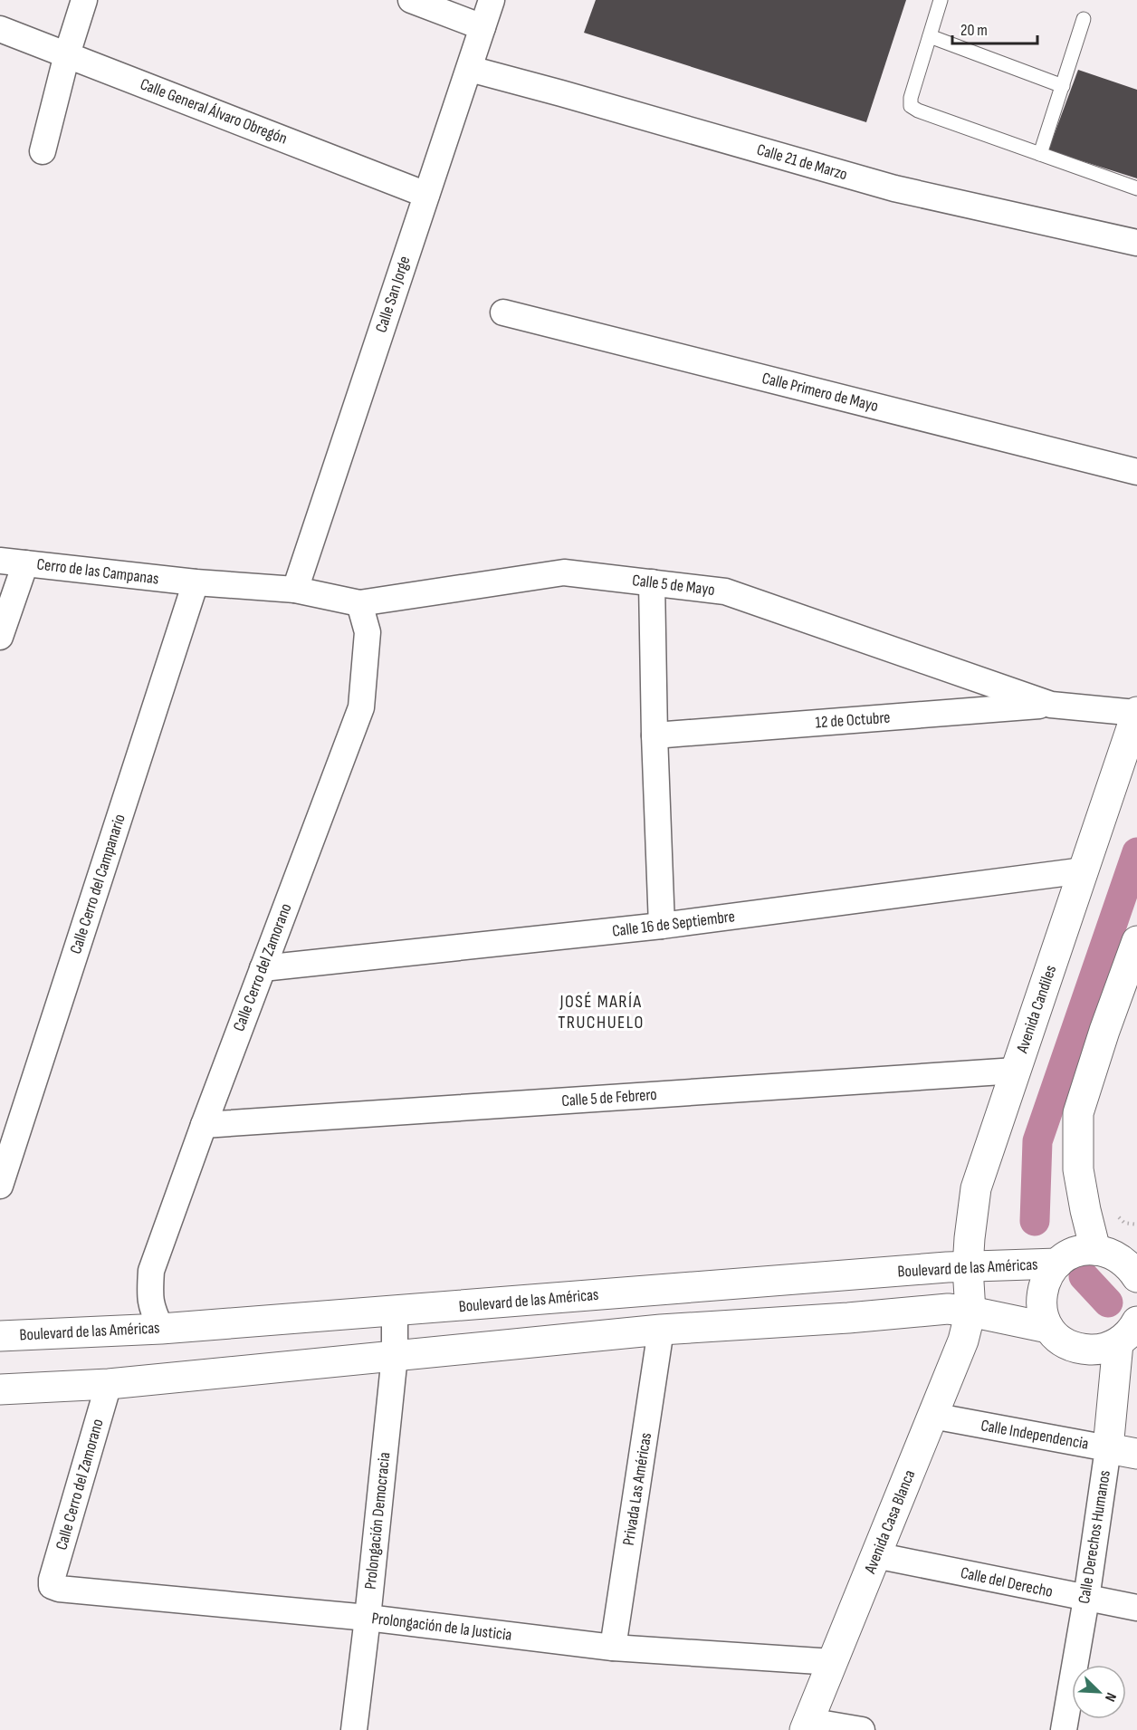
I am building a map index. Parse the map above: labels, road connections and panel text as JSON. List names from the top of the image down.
{
  "streets": {
    "main road": [
      "Avenida Candiles",
      "Boulevard de las Américas",
      "Calle Independencia",
      "Avenida Casa Blanca",
      "Calle Derechos Humanos"
    ],
    "street": [
      "Calle General Álvaro Obregón",
      "Calle 21 de Marzo",
      "Calle San Jorge",
      "Calle Primero de Mayo",
      "Cerro de las Campanas",
      "Calle 5 de Mayo",
      "12 de Octubre",
      "Calle Cerro del Campanario",
      "Calle 16 de Septiembre",
      "Calle Cerro del Zamorano",
      "Calle 5 de Febrero",
      "Privada Las Américas",
      "Prolongación Democracia",
      "Calle del Derecho",
      "Prolongación de la Justicia"
    ]
  },
  "crossings": [
    ["Calle General Álvaro Obregón", "Calle San Jorge"],
    ["Calle 21 de Marzo", "Calle San Jorge"],
    ["Calle San Jorge", "Calle 5 de Mayo"],
    ["Cerro de las Campanas", "Calle 5 de Mayo"],
    ["Cerro de las Campanas", "Calle Cerro del Campanario"],
    ["Calle 5 de Mayo", "12 de Octubre"],
    ["Calle 5 de Mayo", "Calle Cerro del Campanario"],
    ["Calle 5 de Mayo", "Calle Cerro del Zamorano"],
    ["Calle 5 de Mayo", "Avenida Candiles"],
    ["Calle 16 de Septiembre", "Calle Cerro del Zamorano"],
    ["Calle 16 de Septiembre", "Avenida Candiles"],
    ["Calle Cerro del Zamorano", "Calle 5 de Febrero"],
    ["Calle Cerro del Zamorano", "Boulevard de las Américas"],
    ["Calle Cerro del Zamorano", "Prolongación de la Justicia"],
    ["Avenida Candiles", "Calle 5 de Febrero"],
    ["Avenida Candiles", "Boulevard de las Américas"],
    ["Avenida Candiles", "Avenida Casa Blanca"],
    ["Boulevard de las Américas", "Prolongación Democracia"],
    ["Calle Independencia", "Avenida Casa Blanca"],
    ["Calle Independencia", "Calle Derechos Humanos"],
    ["Privada Las Américas", "Prolongación de la Justicia"],
    ["Prolongación Democracia", "Prolongación de la Justicia"],
    ["Avenida Casa Blanca", "Calle del Derecho"],
    ["Avenida Casa Blanca", "Prolongación de la Justicia"],
    ["Calle Derechos Humanos", "Calle del Derecho"]
  ],
  "districts": ["JOSÉ MARÍA TRUCHUELO"],
  "scale_bar": "20 m",
  "north": "bottom right"
}
